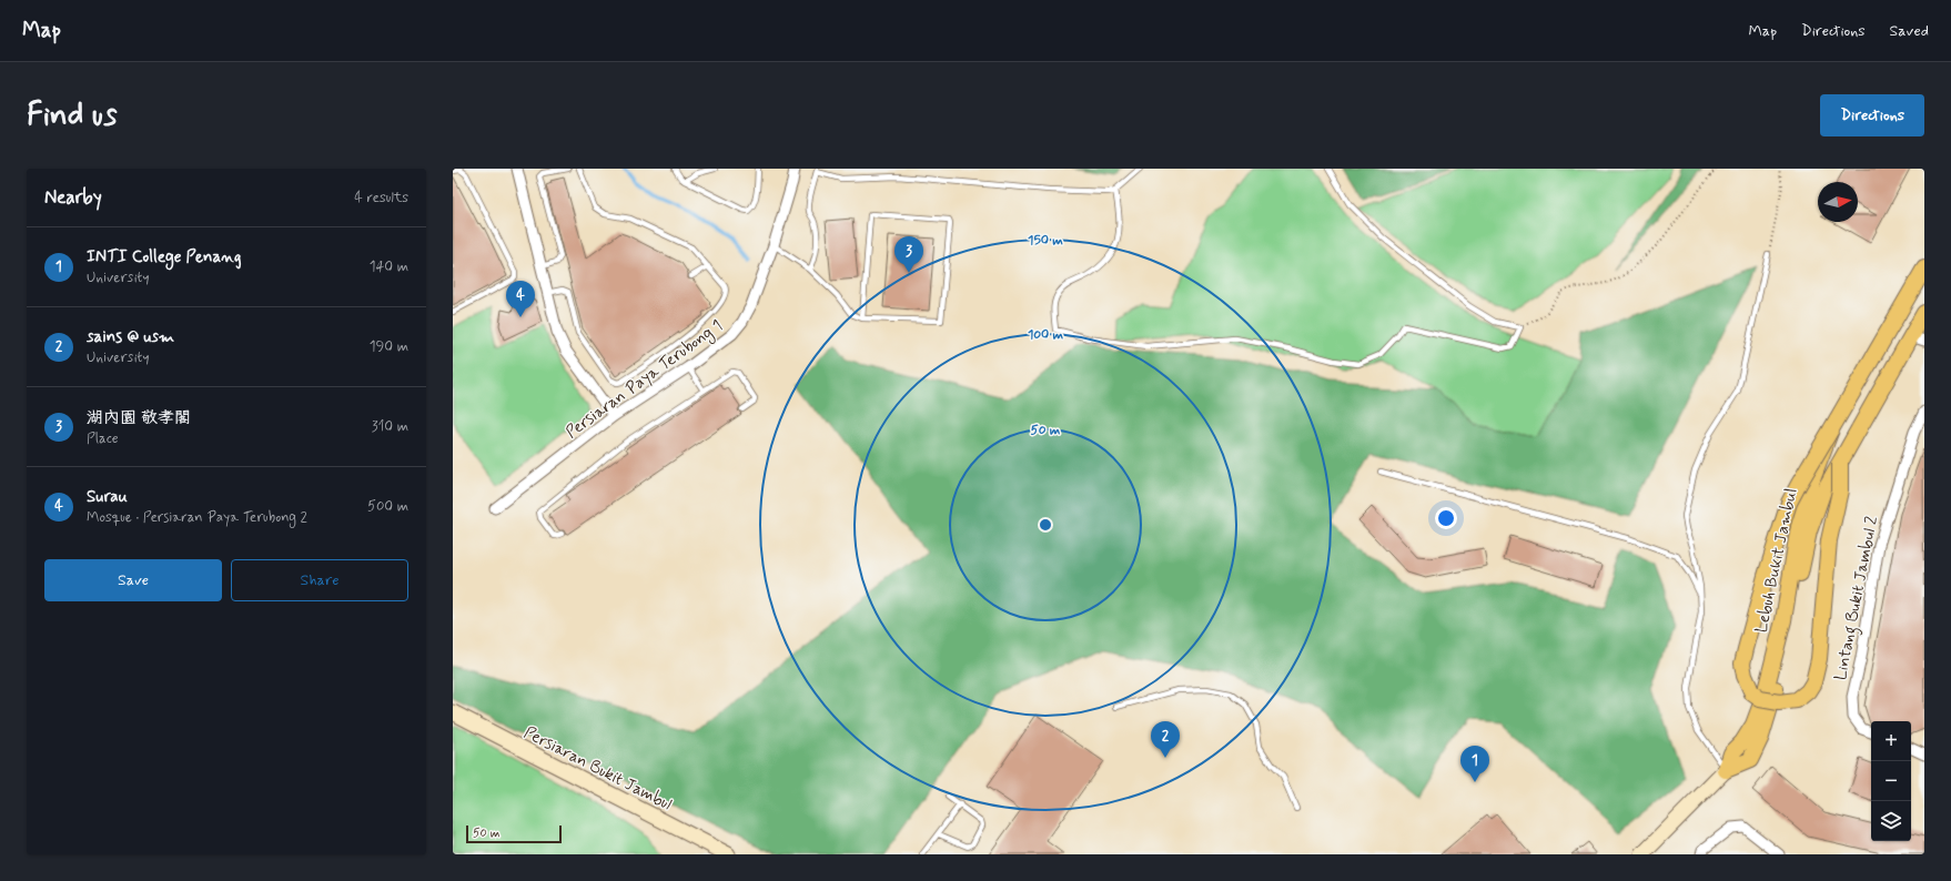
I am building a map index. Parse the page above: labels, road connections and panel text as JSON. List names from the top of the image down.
{
  "streets": {
    "main road": ["Lebuh Bukit Jambul"],
    "street": ["Persiaran Paya Terubong 1", "Lintang Bukit Jambul 2", "Persiaran Bukit Jambul"]
  },
  "scale_bar": "50 m",
  "north": "right",
  "page": {
    "header": "Map",
    "nav": ["Map", "Directions", "Saved"],
    "buttons": [
      "Directions",
      ["Save", "Share"]
    ],
    "title": "Find us",
    "heading": ["Nearby", "4 results"],
    "list": [
      {
        "mark": "1",
        "name": "INTI College Penang",
        "note": "University",
        "value": "140 m"
      },
      {
        "mark": "2",
        "name": "sains @ usm",
        "note": "University",
        "value": "190 m"
      },
      {
        "mark": "3",
        "name": "湖內園 敬孝閣",
        "note": "Place",
        "value": "310 m"
      },
      {
        "mark": "4",
        "name": "Surau",
        "note": "Mosque · Persiaran Paya Terubong 2",
        "value": "500 m"
      }
    ],
    "pins": [
      "3",
      "4",
      "2",
      "1"
    ],
    "map_buttons": ["+", "−"],
    "scale": "50 m"
  },
  "rings": ["150 m", "100 m", "50 m"]
}
